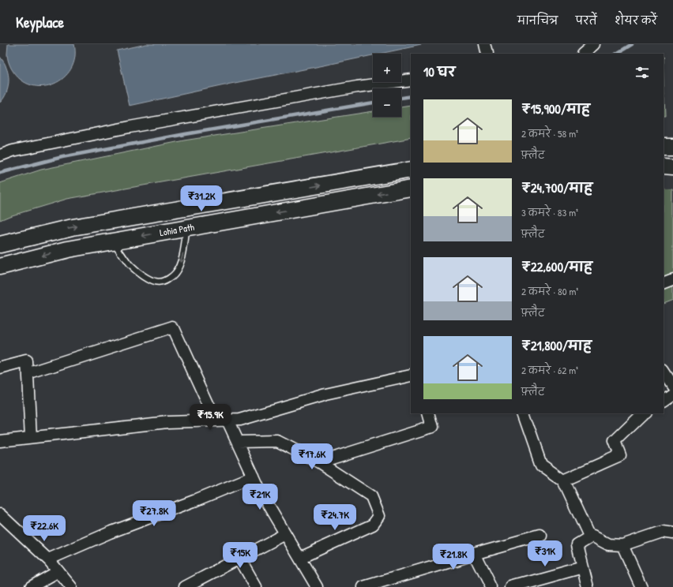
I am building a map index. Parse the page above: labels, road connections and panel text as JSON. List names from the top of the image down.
{
  "streets": {
    "main road": ["Lohia Path"]
  },
  "page": {
    "header": "Keyplace",
    "nav": ["मानचित्र", "परतें", "शेयर करें"],
    "map_buttons": ["+", "−"],
    "heading": "10 घर",
    "list": [
      {
        "name": "₹15,900/माह",
        "note": "2 कमरे · 58 m² · फ़्लैट"
      },
      {
        "name": "₹24,700/माह",
        "note": "3 कमरे · 83 m² · फ़्लैट"
      },
      {
        "name": "₹22,600/माह",
        "note": "2 कमरे · 80 m² · फ़्लैट"
      },
      {
        "name": "₹21,800/माह",
        "note": "2 कमरे · 62 m² · फ़्लैट"
      }
    ],
    "price": [
      "₹31.2K",
      "₹15.9K",
      "₹17.6K",
      "₹21K",
      "₹27.8K",
      "₹24.7K",
      "₹22.6K",
      "₹31K",
      "₹15K",
      "₹21.8K"
    ]
  }
}
